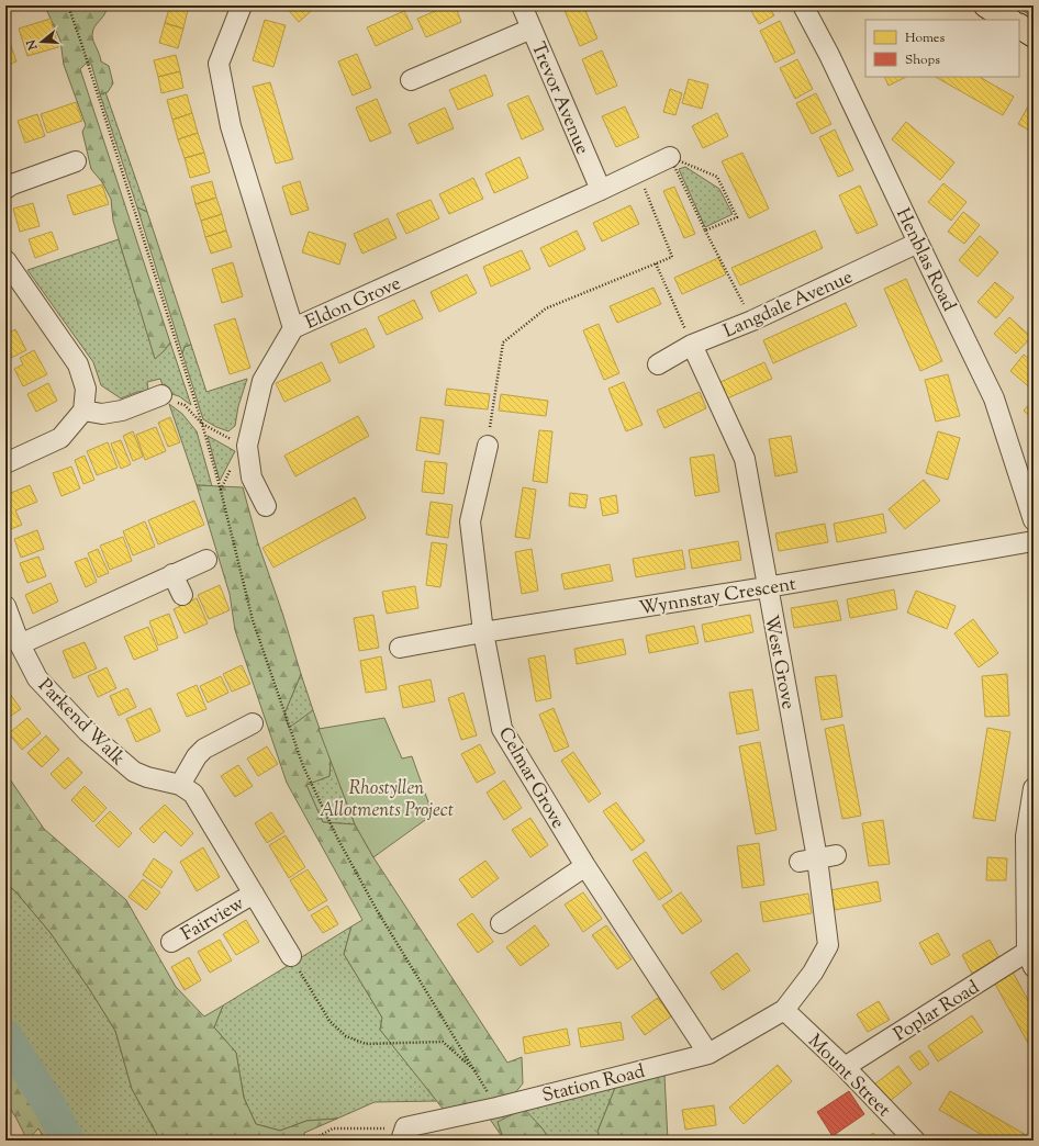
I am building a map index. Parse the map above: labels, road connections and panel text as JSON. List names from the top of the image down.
{
  "streets": {
    "street": [
      "Trevor Avenue",
      "Henblas Road",
      "Eldon Grove",
      "Langdale Avenue",
      "Wynnstay Crescent",
      "West Grove",
      "Parkend Walk",
      "Celmar Grove",
      "Fairview",
      "Poplar Road",
      "Mount Street",
      "Station Road"
    ]
  },
  "crossings": [
    ["Trevor Avenue", "Eldon Grove"],
    ["Henblas Road", "Langdale Avenue"],
    ["Langdale Avenue", "West Grove"],
    ["Wynnstay Crescent", "West Grove"],
    ["Wynnstay Crescent", "Celmar Grove"],
    ["West Grove", "Mount Street"],
    ["West Grove", "Station Road"],
    ["Parkend Walk", "Fairview"],
    ["Celmar Grove", "Station Road"],
    ["Poplar Road", "Mount Street"],
    ["Mount Street", "Station Road"]
  ],
  "parks": ["Rhostyllen Allotments Project"],
  "legend": ["Homes", "Shops"],
  "north": "left"
}
